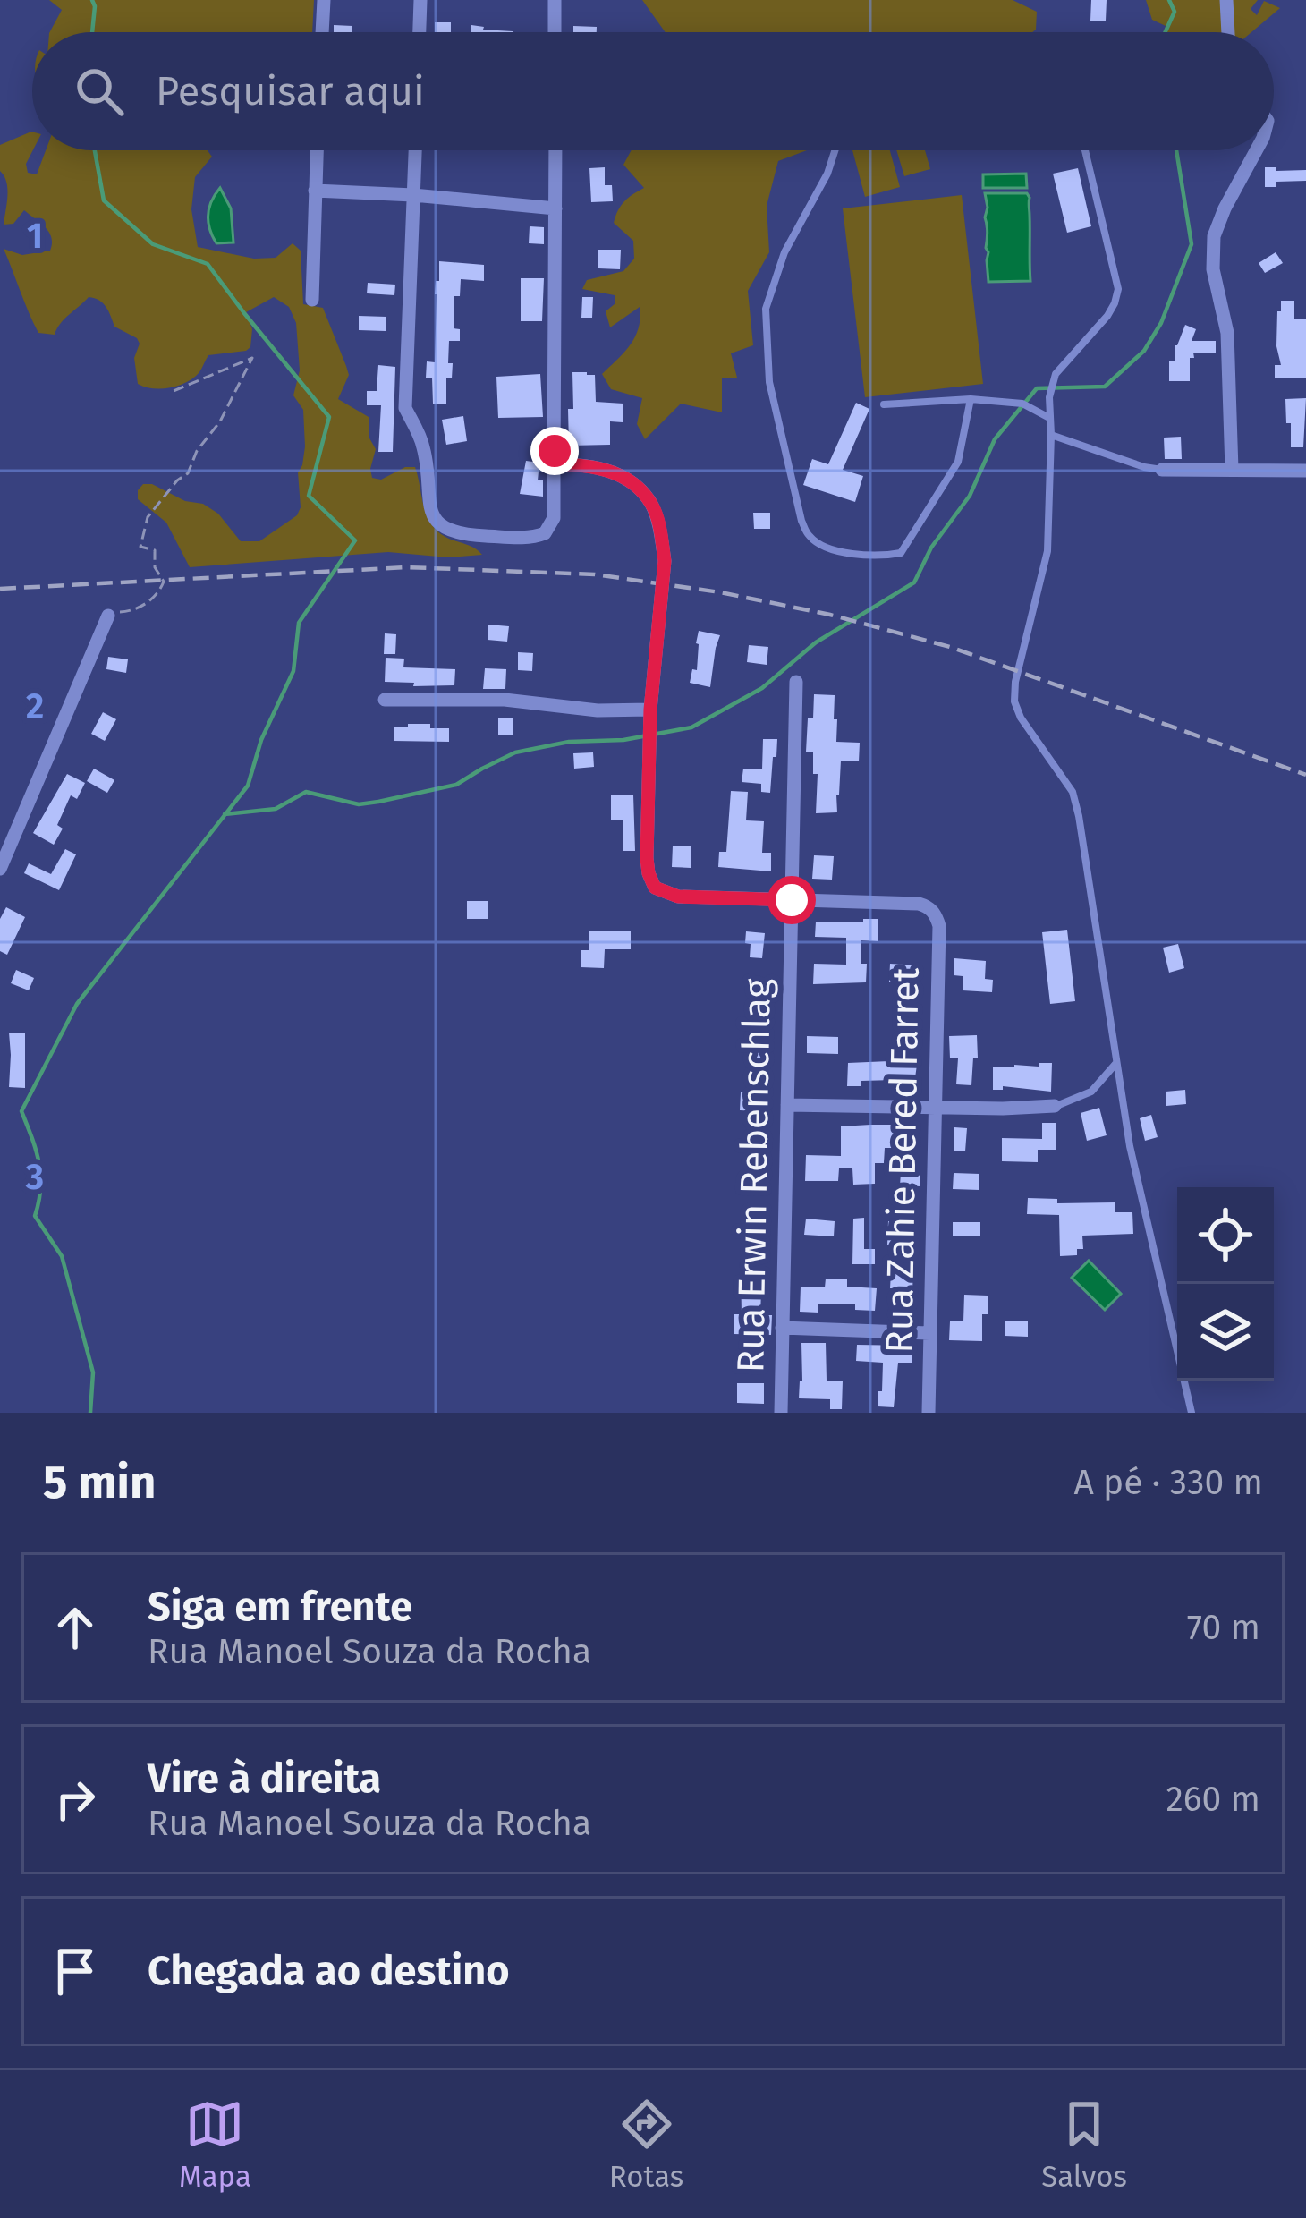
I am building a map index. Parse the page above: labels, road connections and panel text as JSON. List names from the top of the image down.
{
  "streets": {
    "street": ["Rua Zahie Bered Farret", "Rua Erwin Rebenschlag"]
  },
  "crossings": [
    ["Rua Zahie Bered Farret", "Rua Erwin Rebenschlag"]
  ],
  "page": {
    "search": "Pesquisar aqui",
    "heading": ["5 min", "A pé · 330 m"],
    "list": [
      ["Siga em frente", "Rua Manoel Souza da Rocha", "70 m"],
      ["Vire à direita", "Rua Manoel Souza da Rocha", "260 m"],
      "Chegada ao destino"
    ],
    "nav": ["Mapa", "Rotas", "Salvos"]
  },
  "grid": {
    "rows": ["1", "2", "3"]
  }
}
